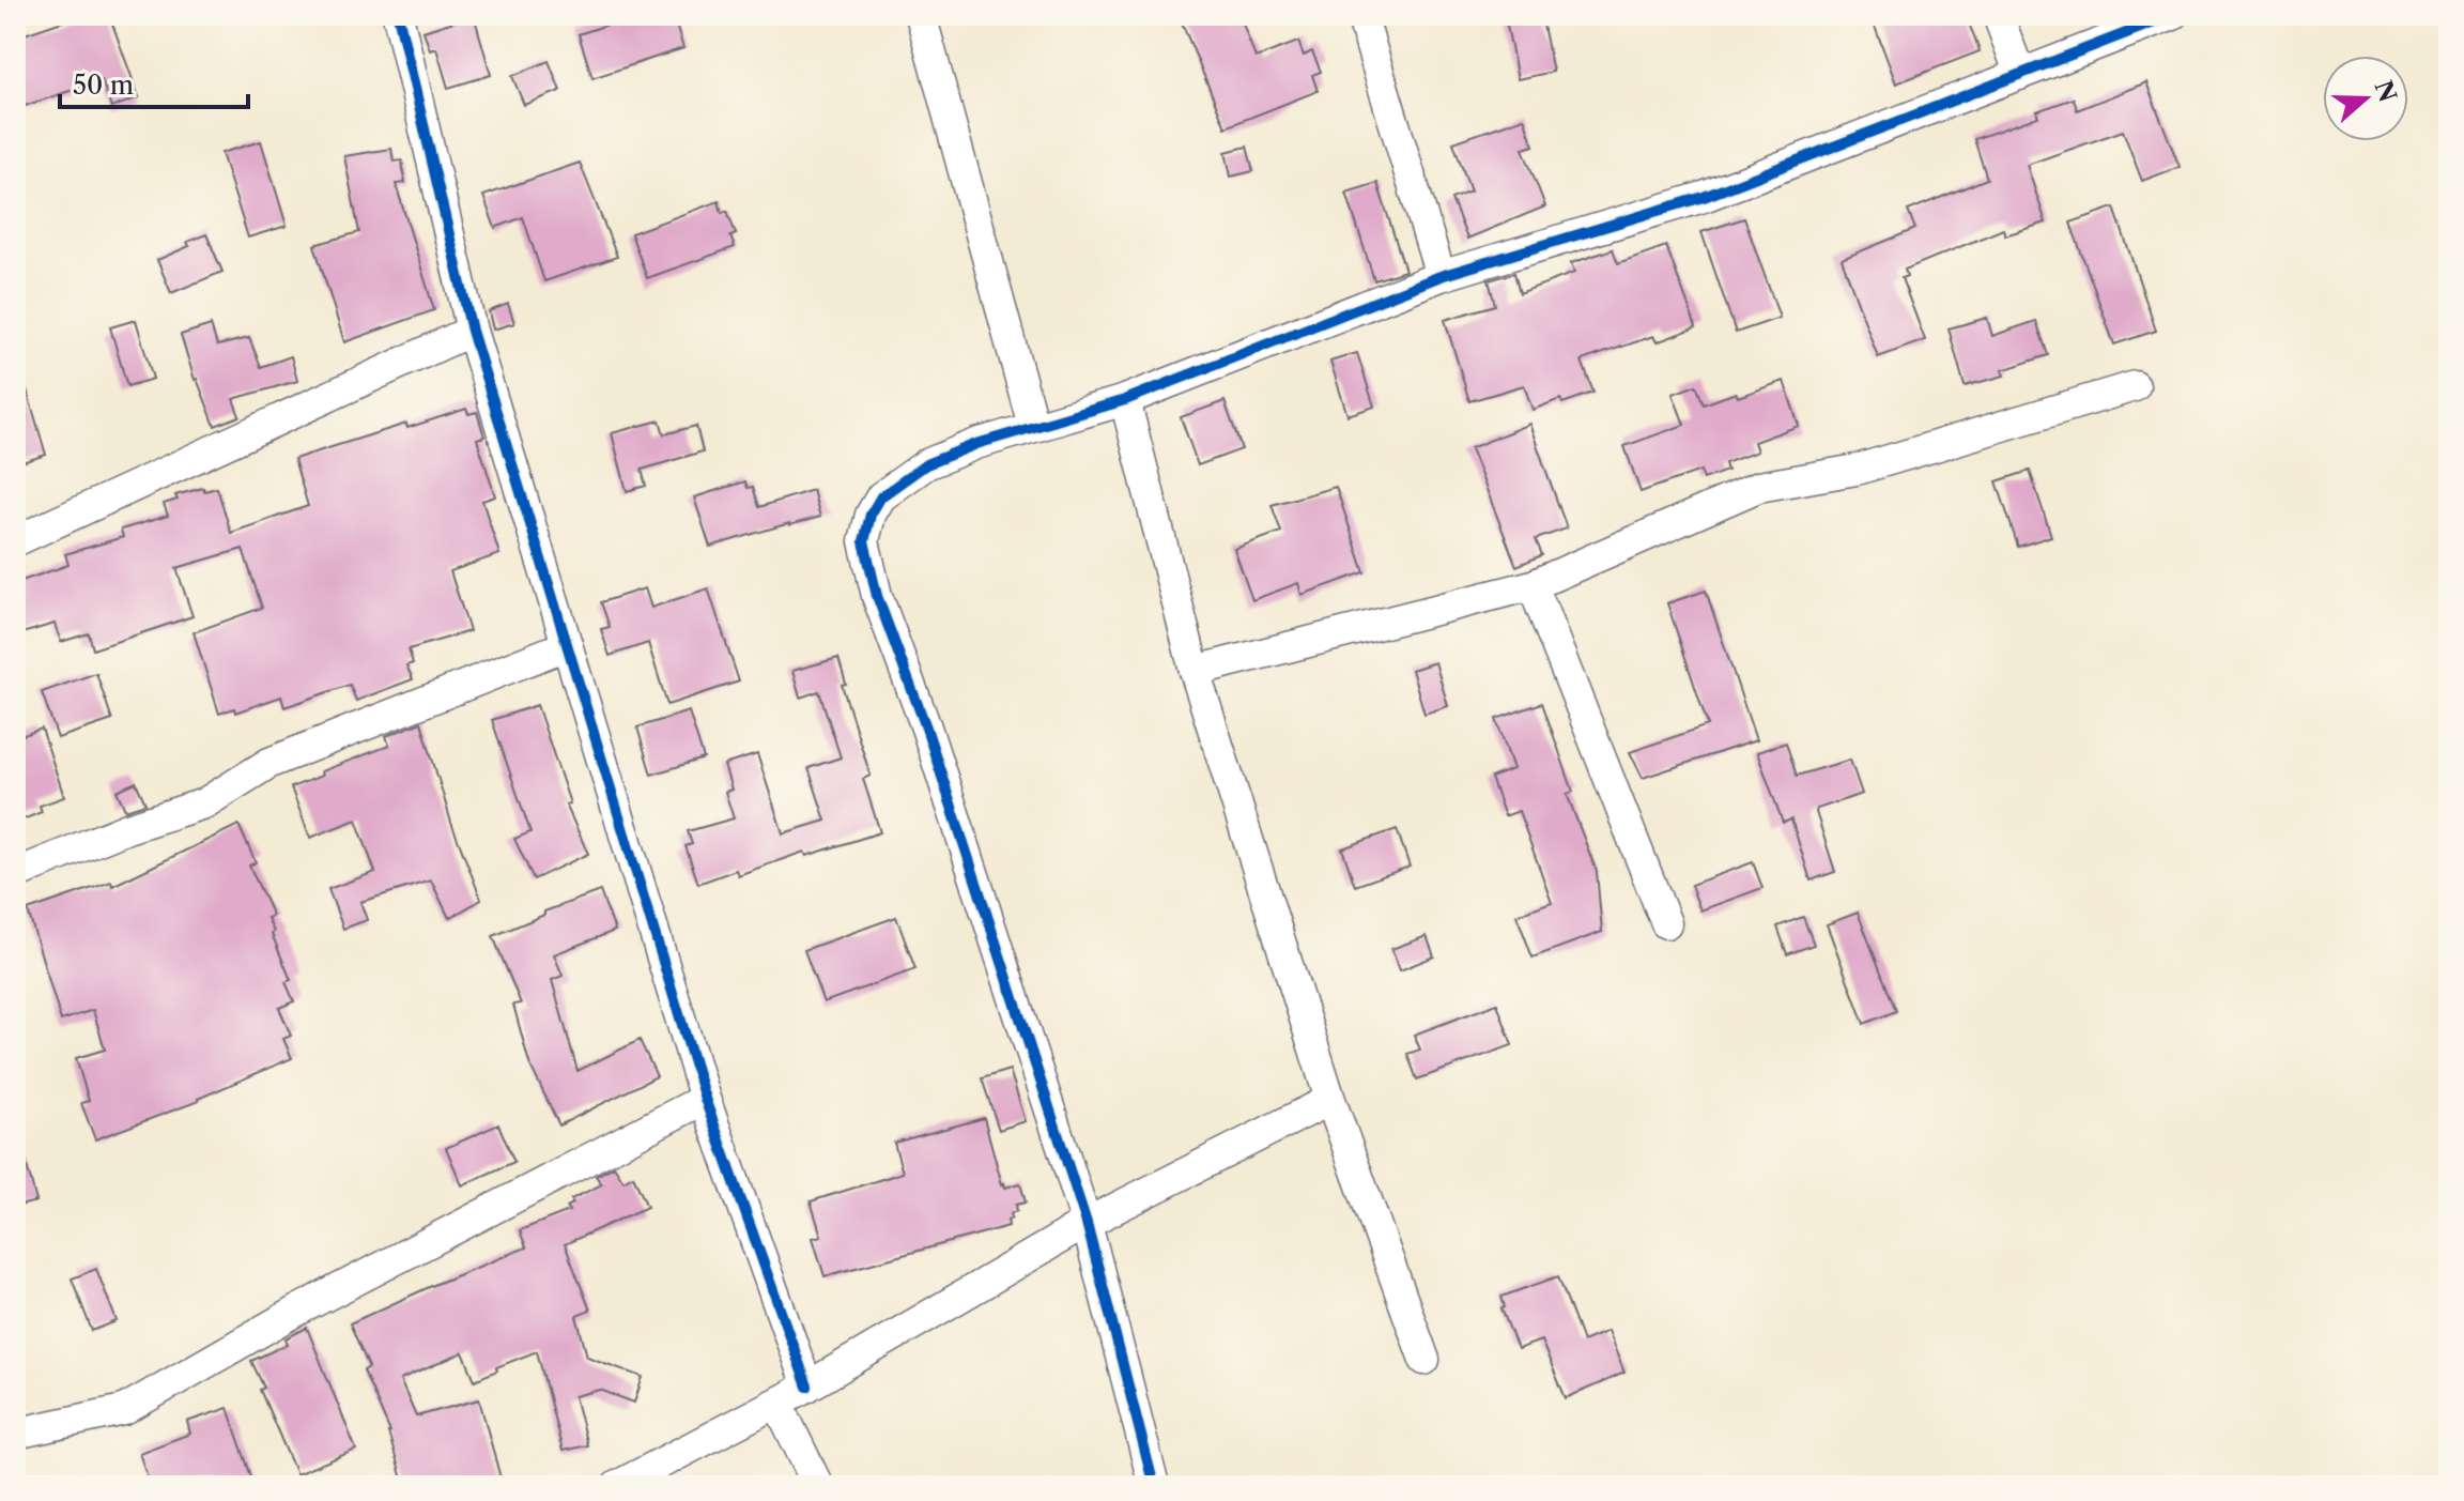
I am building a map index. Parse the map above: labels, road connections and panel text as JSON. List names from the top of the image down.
{
  "scale_bar": "50 m",
  "north": "right"
}
